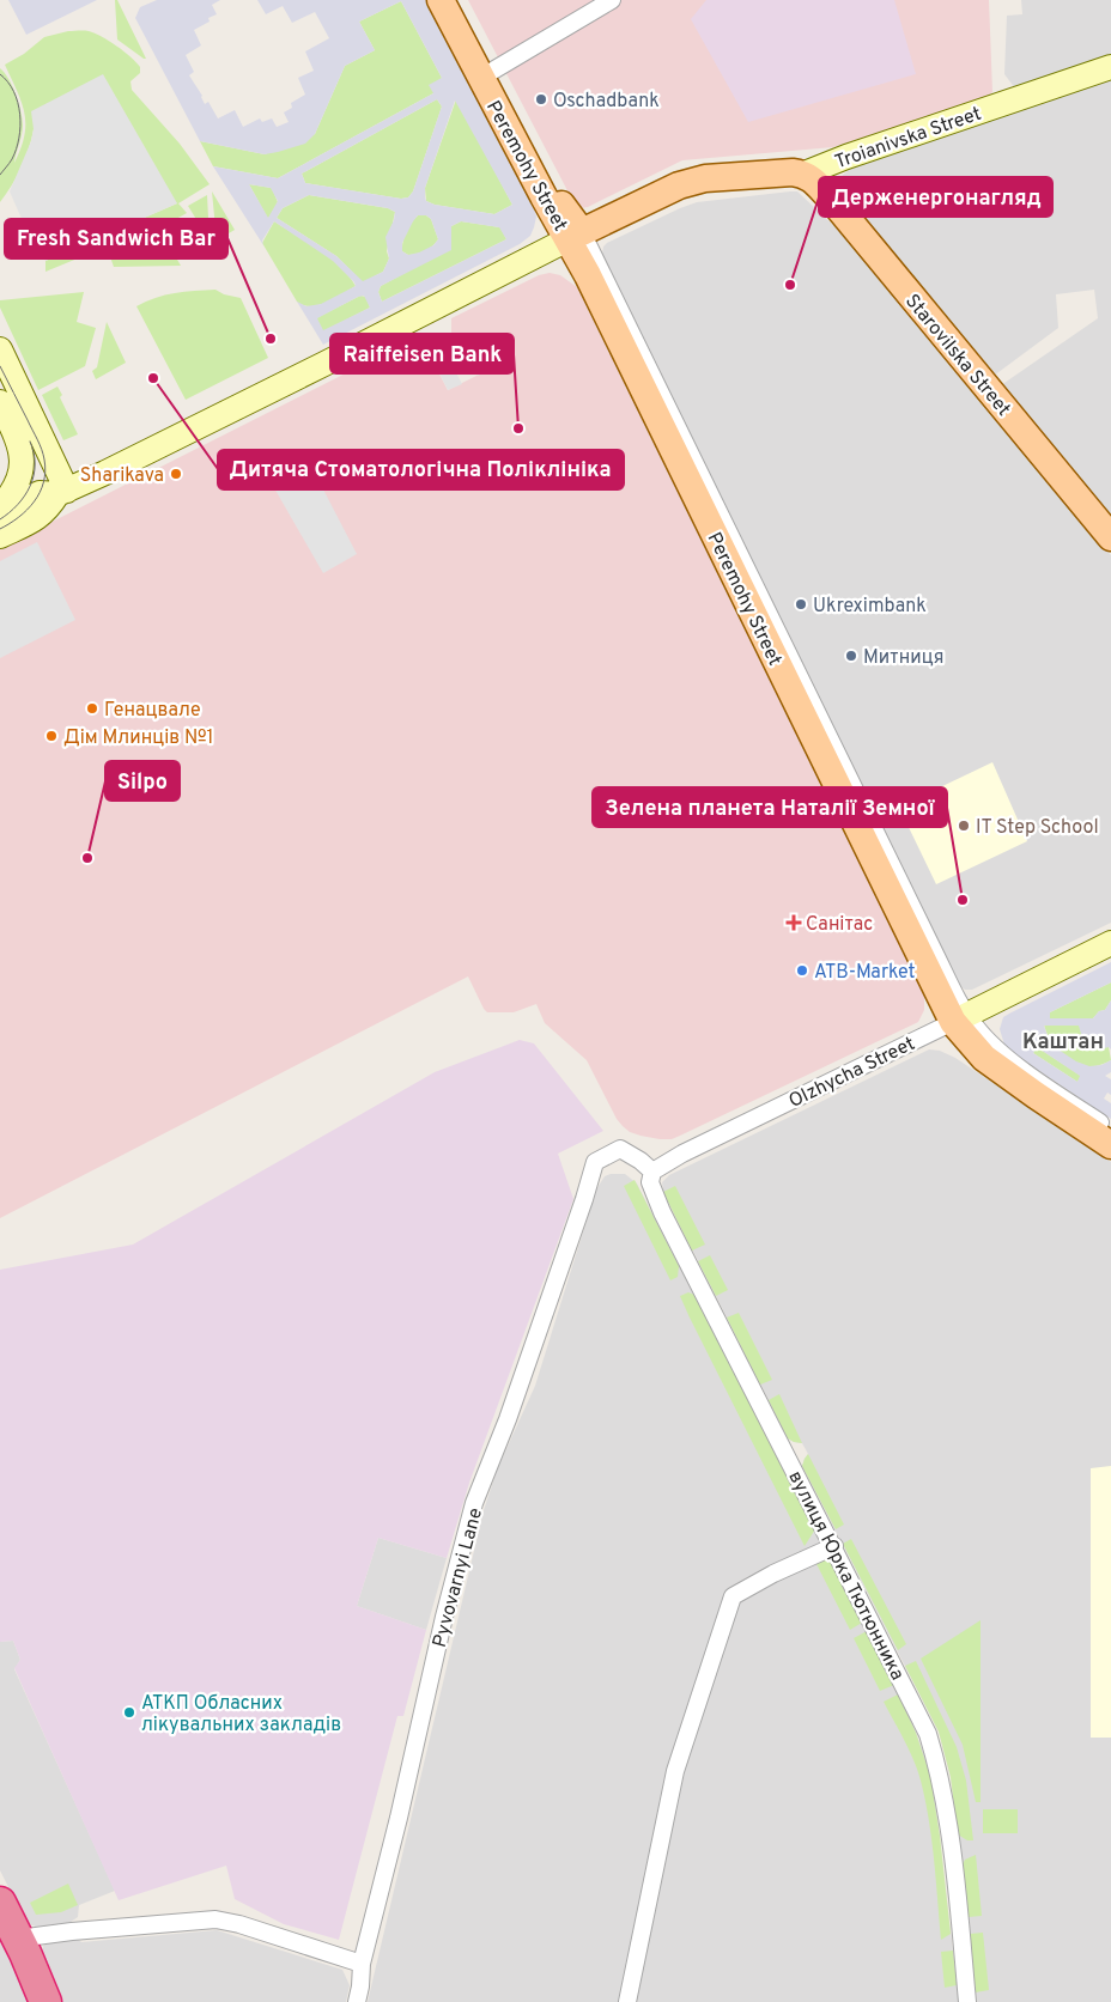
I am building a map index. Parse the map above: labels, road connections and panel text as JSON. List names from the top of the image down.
{
  "streets": {
    "main road": ["Troianivska Street", "Peremohy Street", "Starovilska Street"],
    "street": ["Olzhycha Street", "вулиця Юрка Тютюнника", "Pyvovarnyi Lane"]
  },
  "crossings": [
    ["Troianivska Street", "Peremohy Street"],
    ["Troianivska Street", "Starovilska Street"],
    ["Peremohy Street", "Olzhycha Street"],
    ["Olzhycha Street", "вулиця Юрка Тютюнника"],
    ["Olzhycha Street", "Pyvovarnyi Lane"],
    ["вулиця Юрка Тютюнника", "Pyvovarnyi Lane"]
  ],
  "districts": ["Каштан"],
  "places": {
    "other": [
      "Oschadbank",
      "Держенергонагляд",
      "Fresh Sandwich Bar",
      "Дитяча Стоматологічна Поліклініка",
      "Raiffeisen Bank",
      "Sharikava",
      "Ukreximbank",
      "Митниця",
      "Генацвале",
      "Дім Млинців №1",
      "IT Step School",
      "Silpo",
      "Зелена планета Наталії Земної",
      "ATB-Market",
      "АТКП Обласних лікувальних закладів"
    ],
    "health": ["Санітас"]
  }
}
